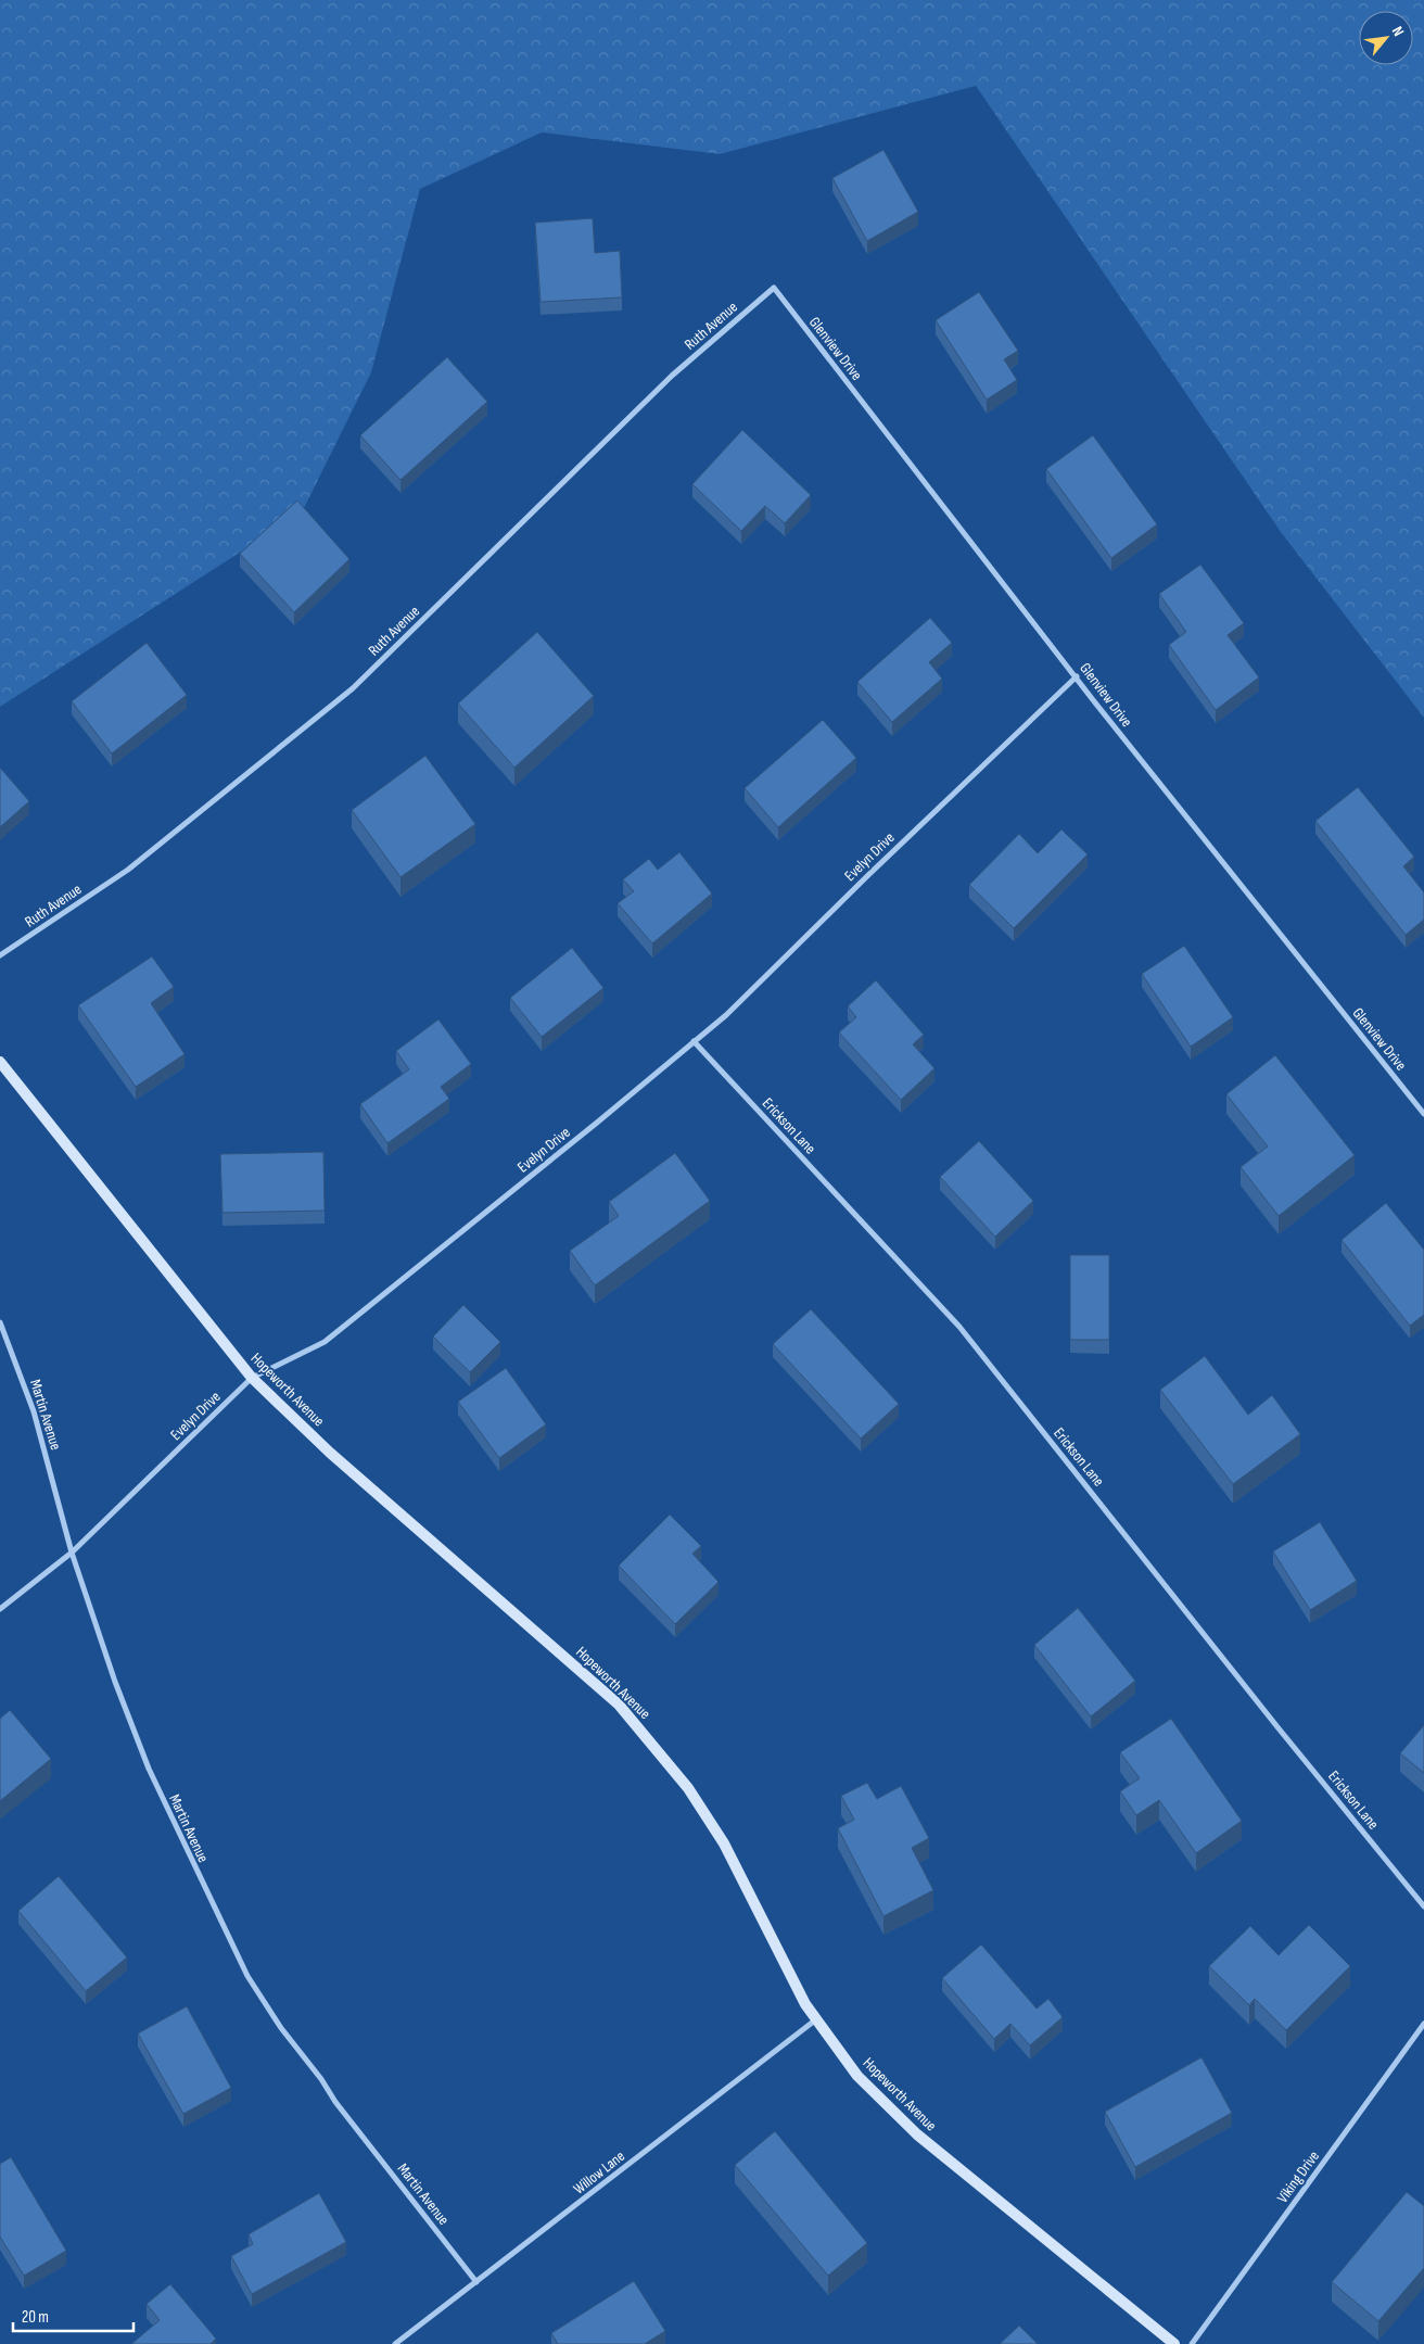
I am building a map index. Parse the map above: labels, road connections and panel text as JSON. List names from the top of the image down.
{
  "streets": {
    "street": [
      "Ruth Avenue",
      "Glenview Drive",
      "Evelyn Drive",
      "Erickson Lane",
      "Hopeworth Avenue",
      "Martin Avenue",
      "Willow Lane",
      "Viking Drive"
    ]
  },
  "crossings": [
    ["Ruth Avenue", "Glenview Drive"],
    ["Glenview Drive", "Evelyn Drive"],
    ["Evelyn Drive", "Erickson Lane"],
    ["Evelyn Drive", "Hopeworth Avenue"],
    ["Evelyn Drive", "Martin Avenue"],
    ["Hopeworth Avenue", "Willow Lane"],
    ["Martin Avenue", "Willow Lane"]
  ],
  "scale_bar": "20 m",
  "north": "top right"
}
